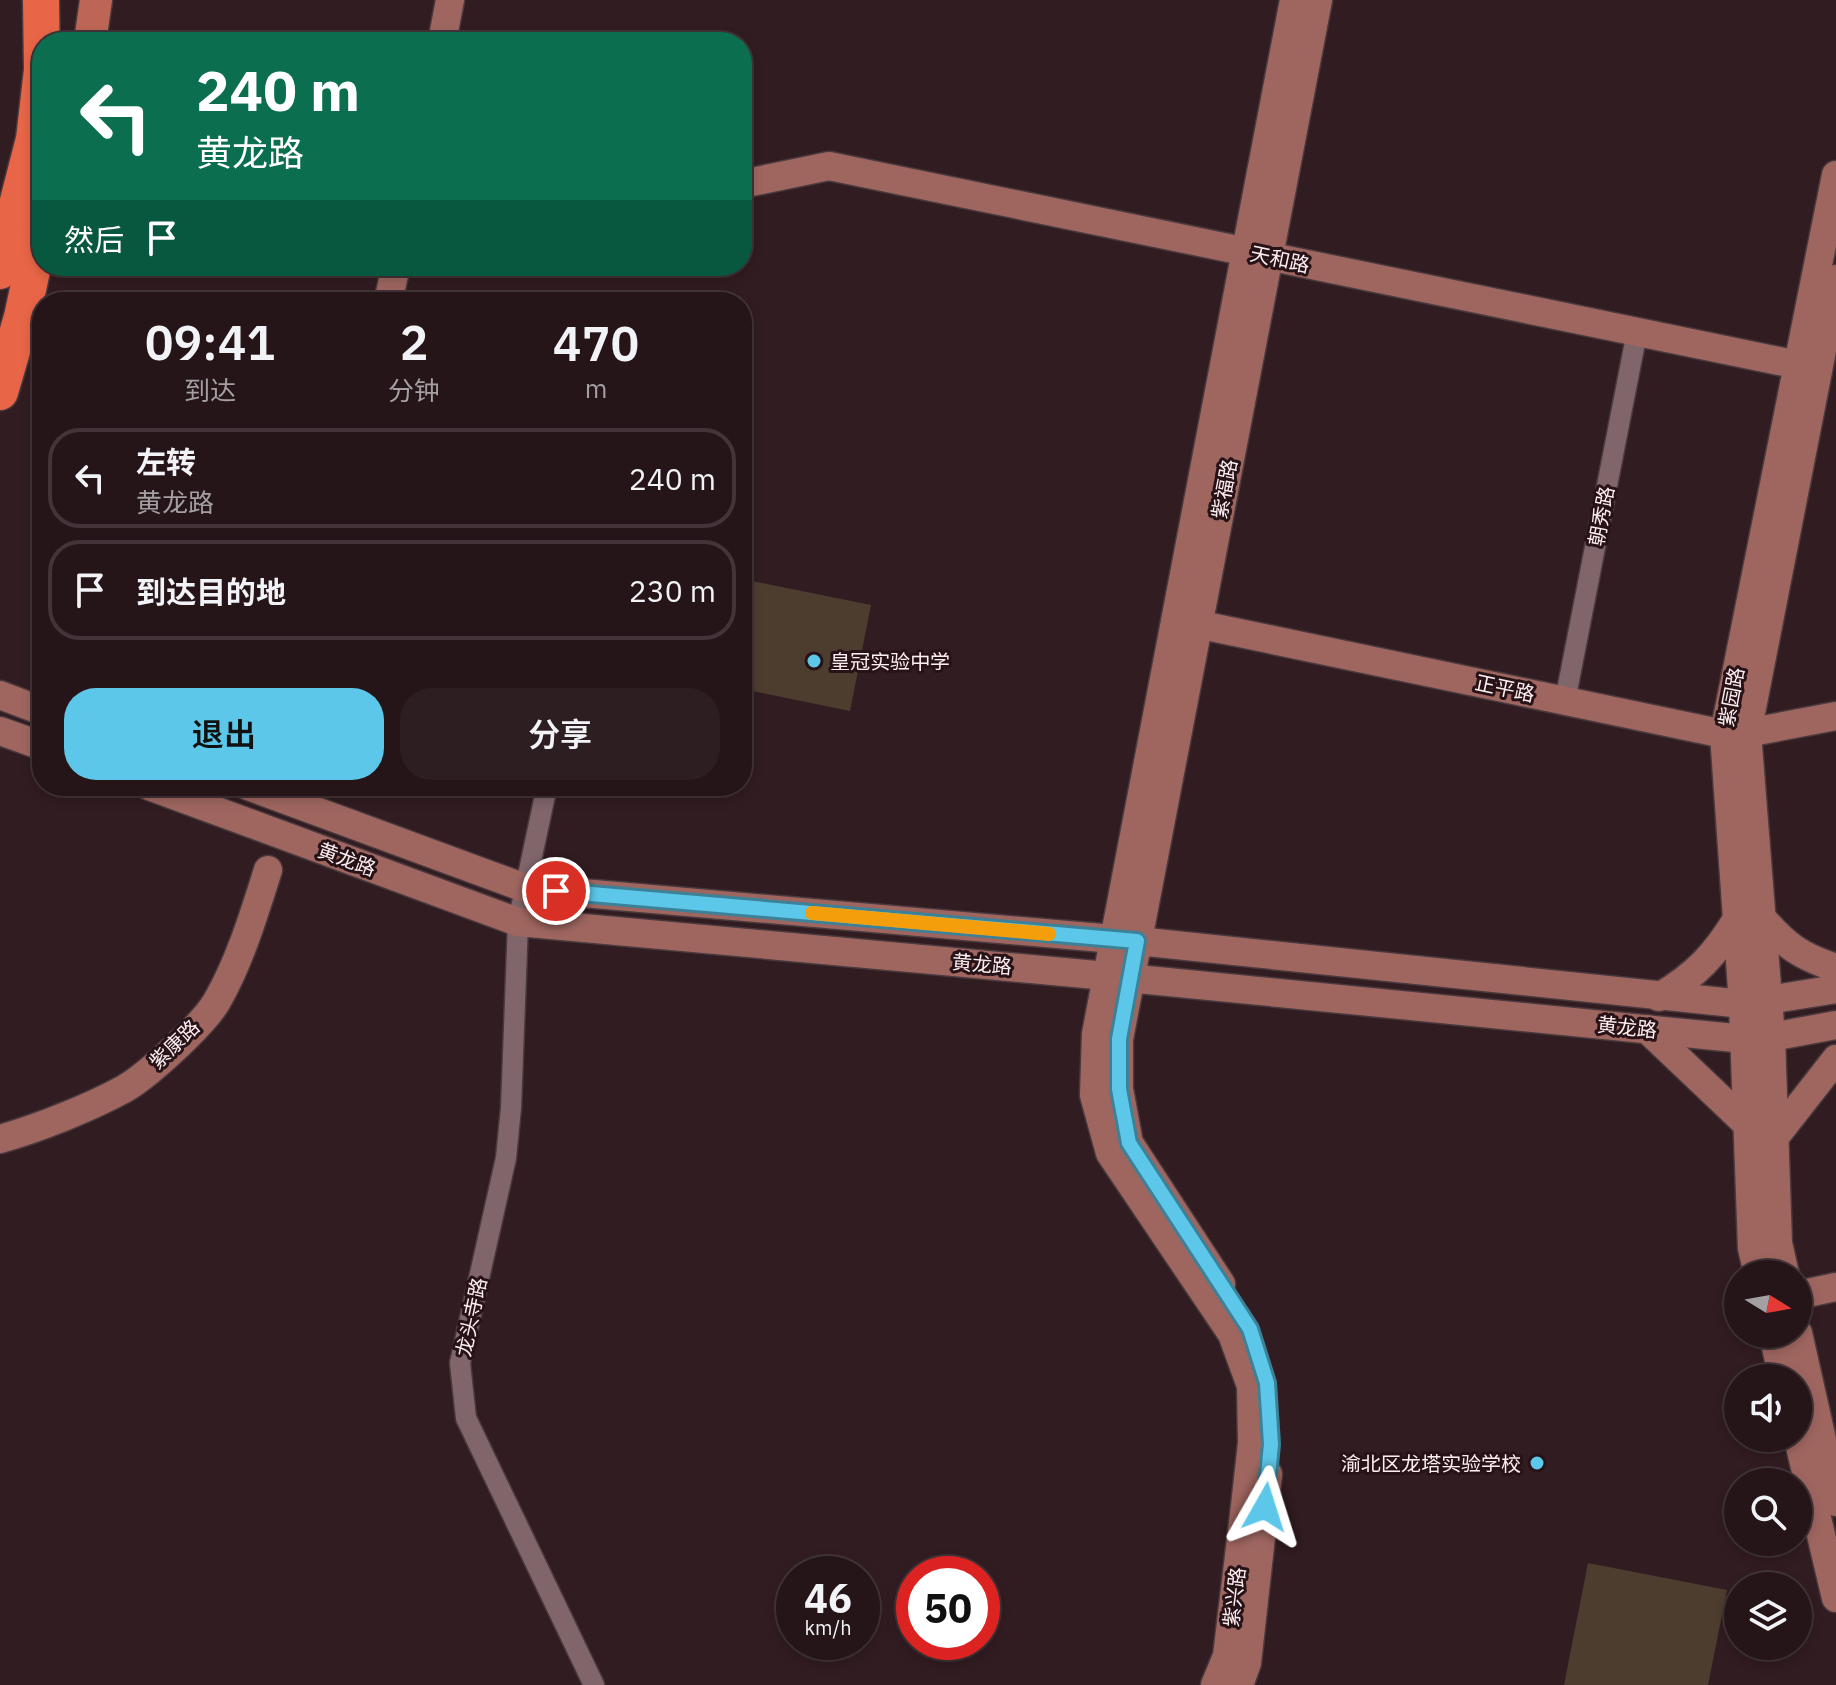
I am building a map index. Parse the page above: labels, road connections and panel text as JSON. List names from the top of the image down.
{
  "streets": {
    "main road": [
      "天和路",
      "紫福路",
      "正平路",
      "紫园路",
      "黄龙路",
      "紫康路",
      "紫兴路"
    ],
    "street": ["朝秀路", "龙头寺路"]
  },
  "crossings": [
    ["天和路", "紫福路"],
    ["天和路", "朝秀路"],
    ["天和路", "紫园路"],
    ["紫福路", "正平路"],
    ["紫福路", "黄龙路"],
    ["紫福路", "紫兴路"],
    ["朝秀路", "正平路"],
    ["正平路", "紫园路"],
    ["紫园路", "黄龙路"],
    ["黄龙路", "龙头寺路"],
    ["黄龙路", "紫兴路"]
  ],
  "places": ["皇冠实验中学", "渝北区龙塔实验学校"],
  "north": "right",
  "page": {
    "turn": ["240 m", "黄龙路"],
    "then": "然后",
    "eta": [
      "09:41",
      "到达",
      "2",
      "分钟",
      "470",
      "m"
    ],
    "list": [
      {
        "name": "左转",
        "note": "黄龙路",
        "value": "240 m"
      },
      {
        "name": "到达目的地",
        "value": "230 m"
      }
    ],
    "buttons": ["退出", "分享"],
    "speed": "46 km/h",
    "limit": "50"
  }
}
